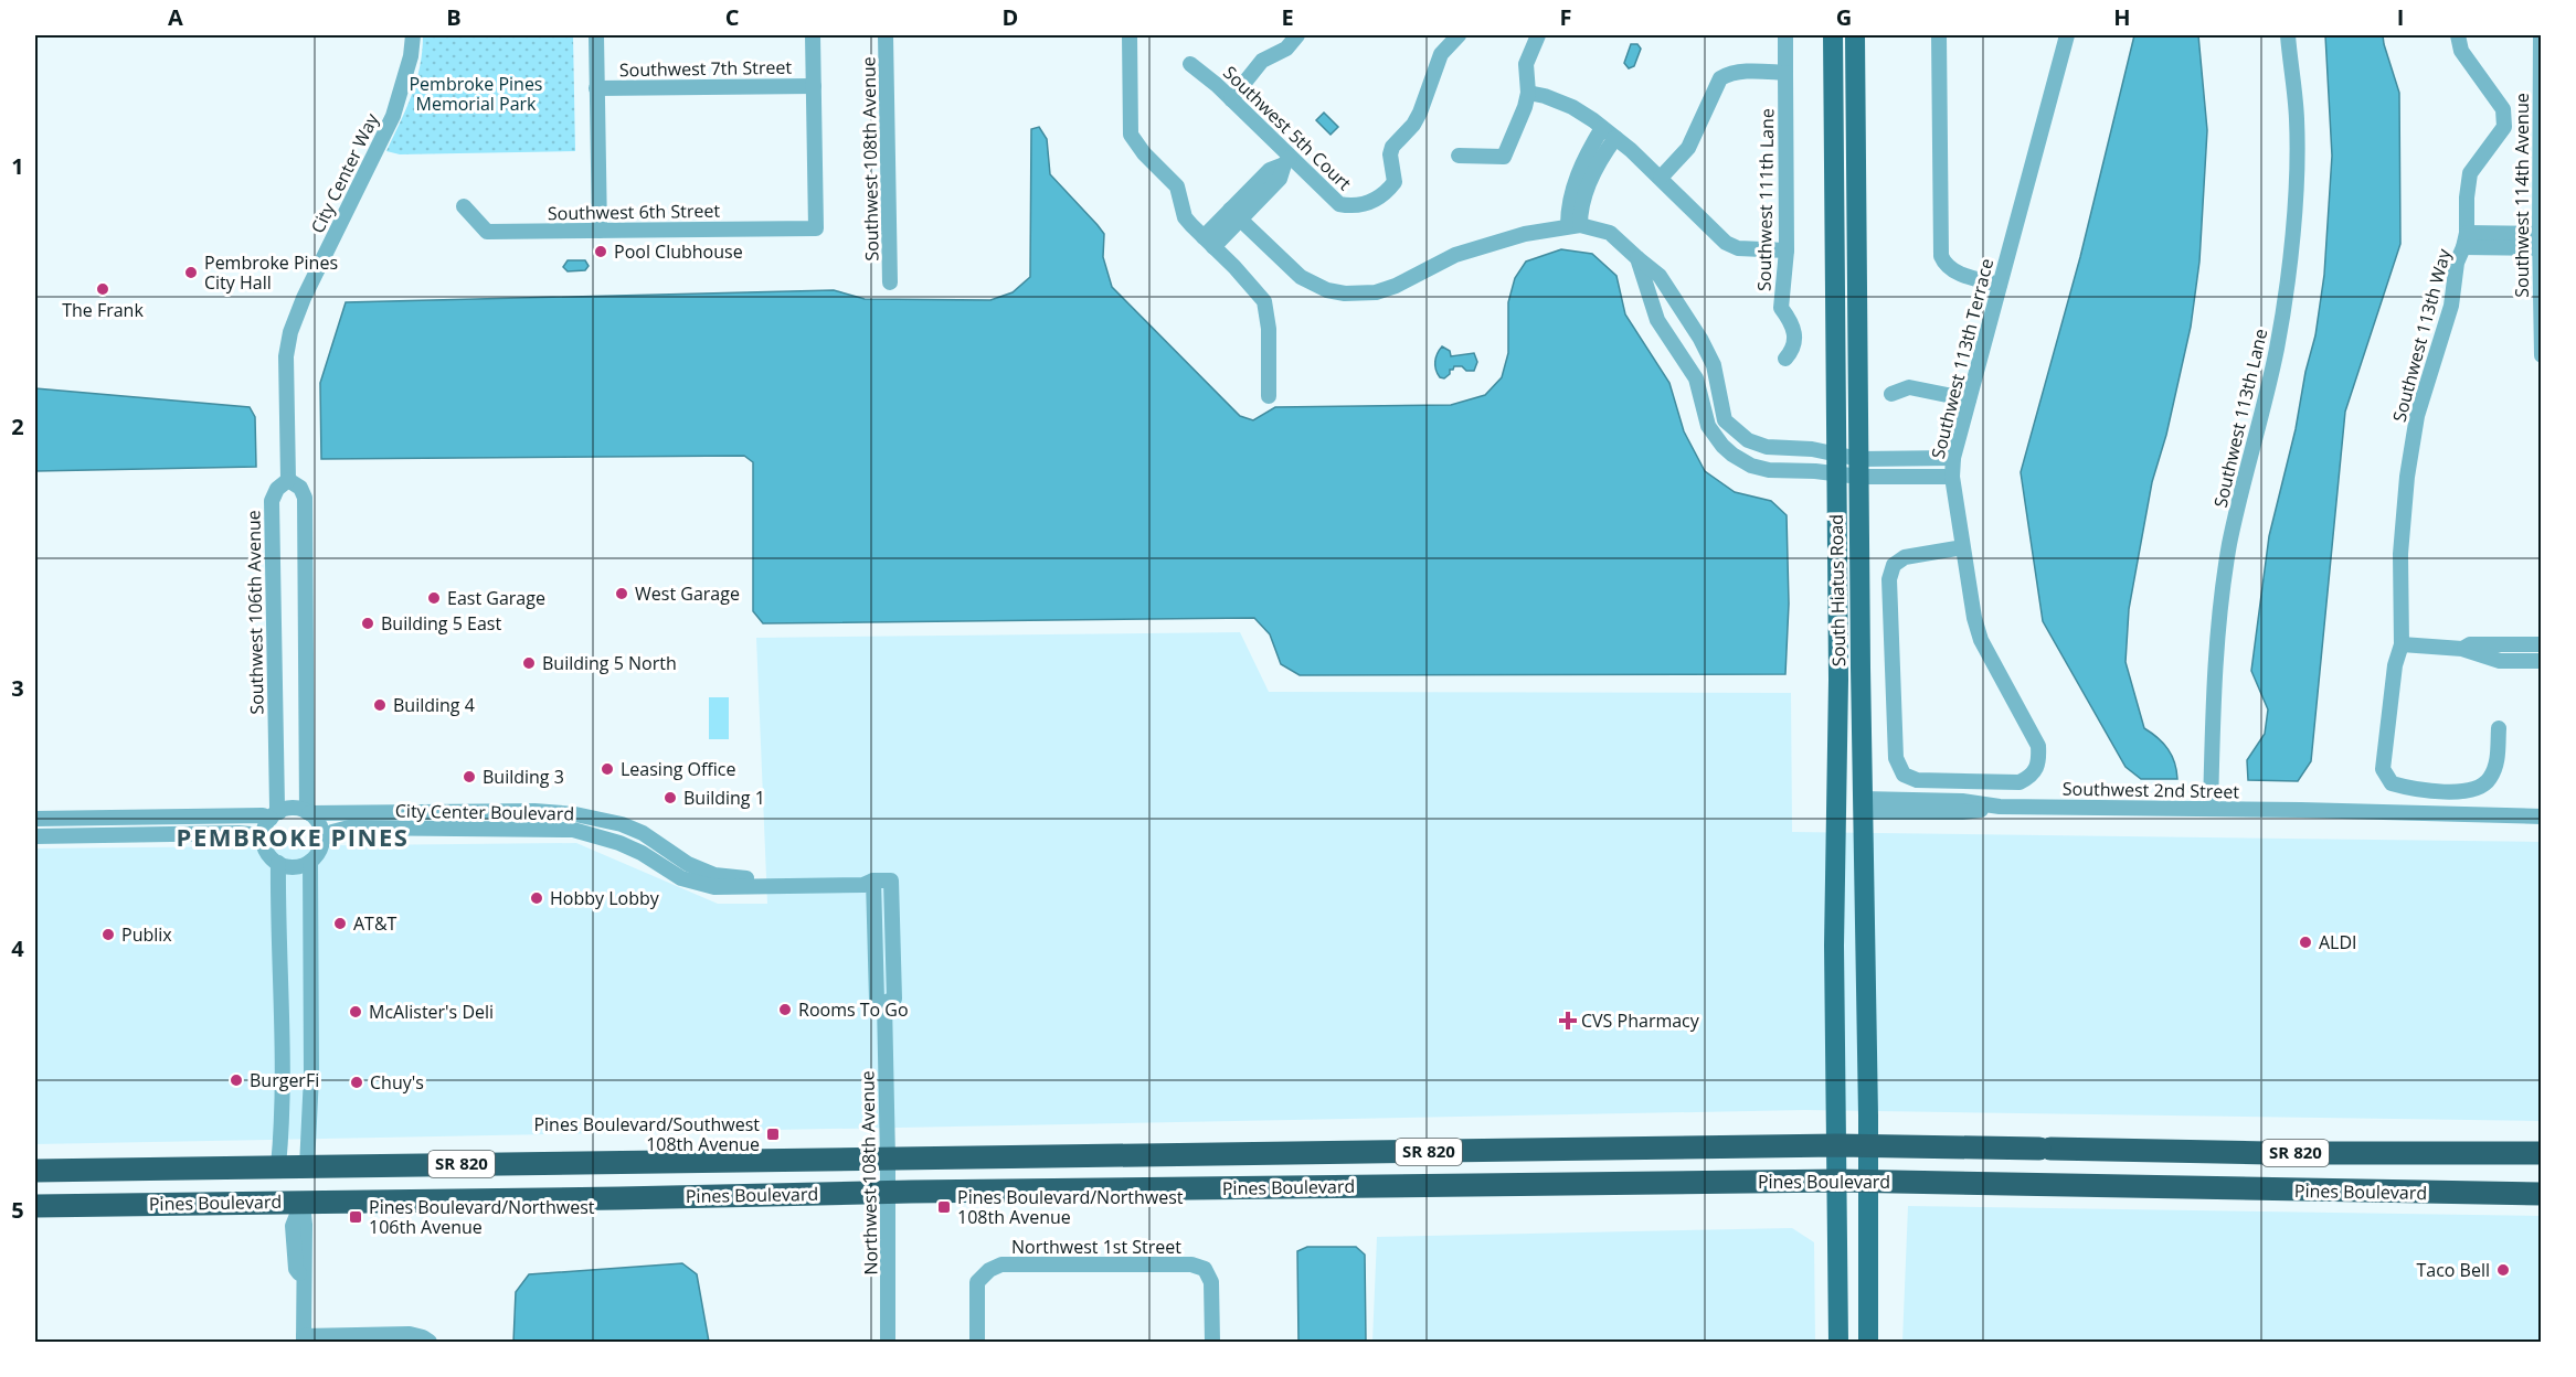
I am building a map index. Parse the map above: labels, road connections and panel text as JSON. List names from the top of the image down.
{
  "streets": {
    "highway": ["SR 820", "Pines Boulevard"],
    "main road": ["South Hiatus Road"],
    "street": [
      "Southwest 7th Street",
      "Southwest 5th Court",
      "Southwest 108th Avenue",
      "City Center Way",
      "Southwest 114th Avenue",
      "Southwest 111th Lane",
      "Southwest 6th Street",
      "Southwest 113th Way",
      "Southwest 113th Terrace",
      "Southwest 113th Lane",
      "Southwest 106th Avenue",
      "Southwest 2nd Street",
      "City Center Boulevard",
      "Northwest 108th Avenue",
      "Northwest 1st Street"
    ]
  },
  "crossings": [
    ["Southwest 7th Street", "Southwest 6th Street"],
    ["City Center Way", "Southwest 106th Avenue"],
    ["Southwest 113th Lane", "Southwest 2nd Street"],
    ["South Hiatus Road", "Southwest 2nd Street"],
    ["South Hiatus Road", "Pines Boulevard"],
    ["Southwest 106th Avenue", "City Center Boulevard"],
    ["City Center Boulevard", "Northwest 108th Avenue"],
    ["Northwest 108th Avenue", "Pines Boulevard"]
  ],
  "districts": ["PEMBROKE PINES"],
  "parks": ["Pembroke Pines Memorial Park"],
  "places": {
    "other": [
      "Pool Clubhouse",
      "Pembroke Pines City Hall",
      "The Frank",
      "West Garage",
      "East Garage",
      "Building 5 East",
      "Building 5 North",
      "Building 4",
      "Leasing Office",
      "Building 3",
      "Building 1",
      "Hobby Lobby",
      "AT&T",
      "Publix",
      "ALDI",
      "Rooms To Go",
      "McAlister's Deli",
      "BurgerFi",
      "Chuy's",
      "Taco Bell"
    ],
    "health": ["CVS Pharmacy"],
    "transit": ["Pines Boulevard/Southwest 108th Avenue", "Pines Boulevard/Northwest 108th Avenue", "Pines Boulevard/Northwest 106th Avenue"]
  },
  "grid": {
    "columns": [
      "A",
      "B",
      "C",
      "D",
      "E",
      "F",
      "G",
      "H",
      "I"
    ],
    "rows": [
      "1",
      "2",
      "3",
      "4",
      "5"
    ]
  }
}
